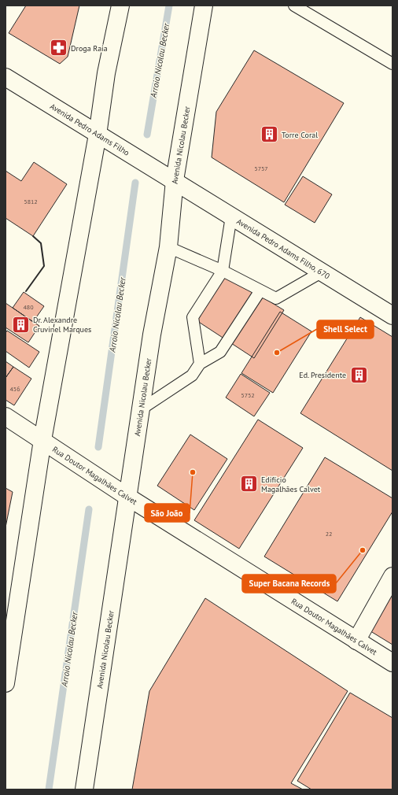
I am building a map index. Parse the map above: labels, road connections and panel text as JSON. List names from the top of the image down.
{
  "streets": {
    "main road": [
      "Avenida Pedro Adams Filho",
      "Avenida Nicolau Becker",
      "Avenida Pedro Adams Filho, 670",
      "Rua Doutor Magalhães Calvet"
    ]
  },
  "crossings": [
    ["Avenida Pedro Adams Filho", "Avenida Nicolau Becker"],
    ["Avenida Pedro Adams Filho", "Avenida Pedro Adams Filho, 670"],
    ["Avenida Nicolau Becker", "Avenida Pedro Adams Filho, 670"],
    ["Avenida Nicolau Becker", "Rua Doutor Magalhães Calvet"]
  ],
  "water": ["Arroio Nicolau Becker"],
  "places": {
    "pharmacy": ["Droga Raia"],
    "building": [
      "Torre Coral",
      "Dr. Alexandre Cruvinel Marques",
      "Ed. Presidente",
      "Edifício Magalhães Calvet"
    ],
    "other": ["Shell Select", "São João", "Super Bacana Records"]
  },
  "house_numbers": [
    "5757",
    "5812",
    "480",
    "456",
    "5752",
    "22"
  ]
}
